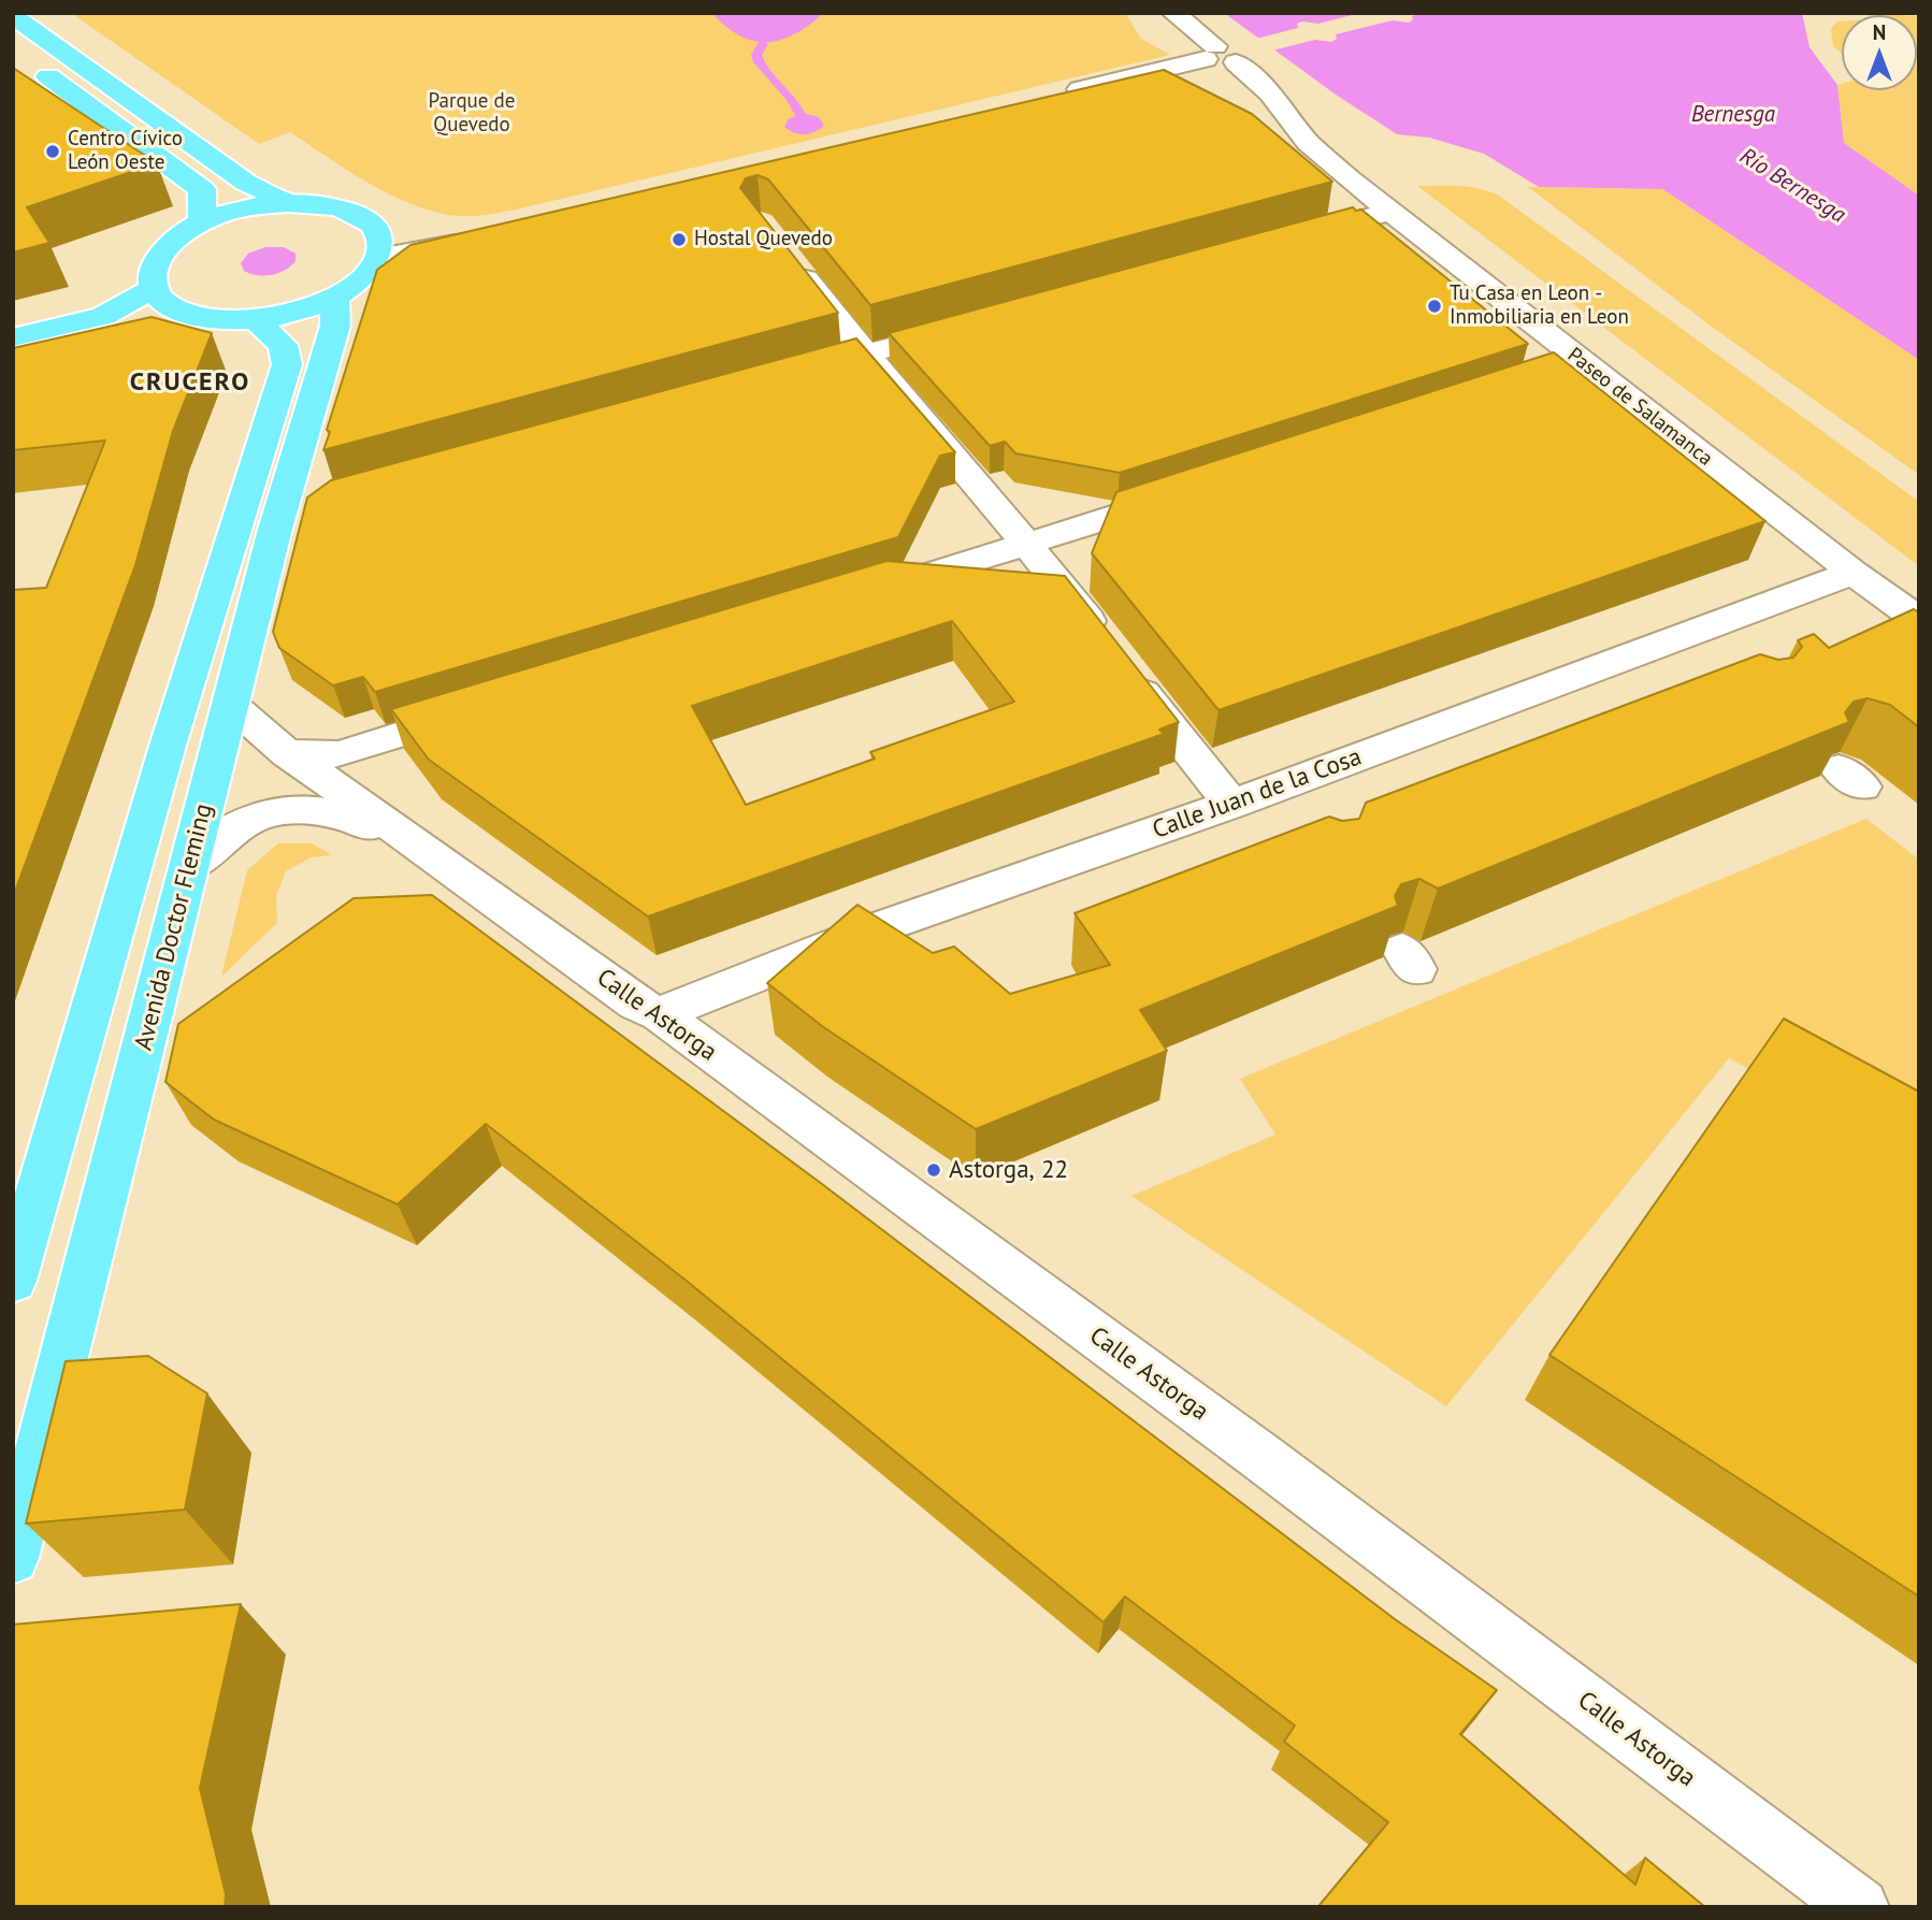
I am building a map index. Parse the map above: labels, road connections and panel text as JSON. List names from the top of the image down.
{
  "streets": {
    "main road": ["Avenida Doctor Fleming"],
    "street": ["Paseo de Salamanca", "Calle Juan de la Cosa", "Calle Astorga"]
  },
  "crossings": [
    ["Paseo de Salamanca", "Calle Juan de la Cosa"],
    ["Calle Juan de la Cosa", "Calle Astorga"],
    ["Avenida Doctor Fleming", "Calle Astorga"]
  ],
  "districts": ["CRUCERO"],
  "water": ["Bernesga", "Río Bernesga"],
  "parks": ["Parque de Quevedo"],
  "places": [
    "Centro Cívico León Oeste",
    "Hostal Quevedo",
    "Tu Casa en Leon - Inmobiliaria en Leon",
    "Astorga, 22"
  ],
  "north": "top"
}
